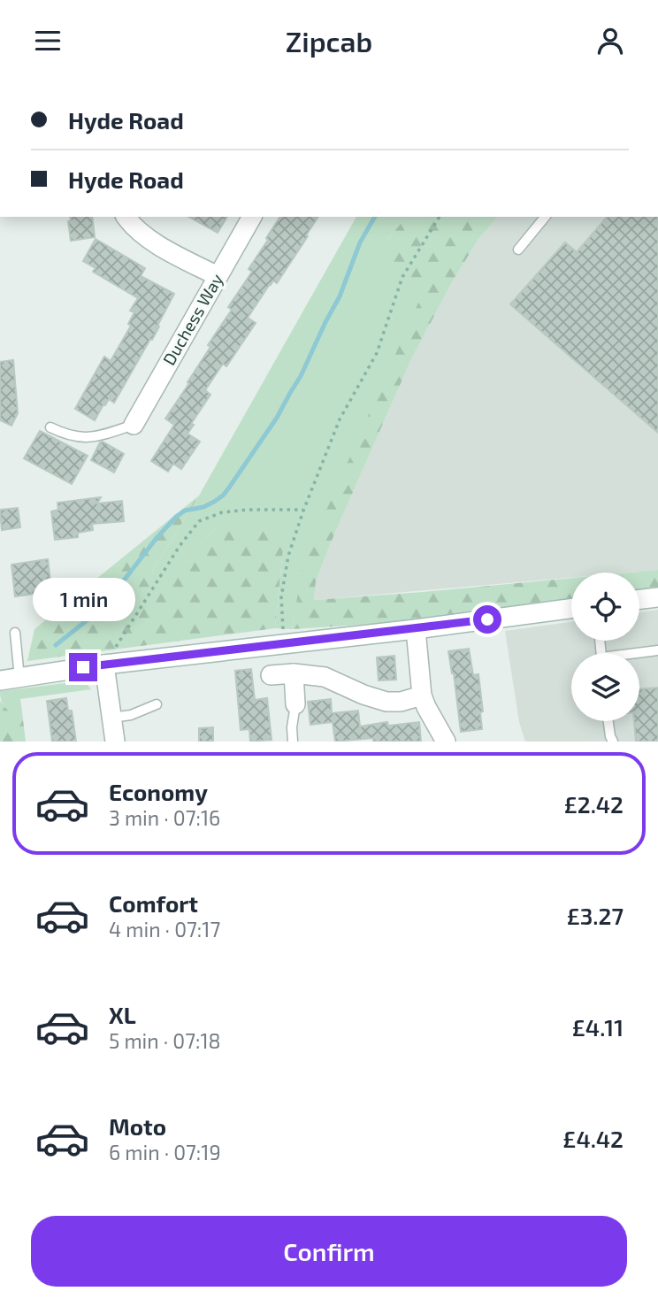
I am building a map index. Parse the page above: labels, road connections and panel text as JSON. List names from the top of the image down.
{
  "streets": {
    "street": ["Duchess Way"]
  },
  "page": {
    "header": "Zipcab",
    "banner": ["Hyde Road", "Hyde Road"],
    "bubble": "1 min",
    "list": [
      {
        "name": "Economy",
        "note": "3 min · 07:16",
        "value": "£2.42"
      },
      {
        "name": "Comfort",
        "note": "4 min · 07:17",
        "value": "£3.27"
      },
      {
        "name": "XL",
        "note": "5 min · 07:18",
        "value": "£4.11"
      },
      {
        "name": "Moto",
        "note": "6 min · 07:19",
        "value": "£4.42"
      }
    ],
    "buttons": "Confirm"
  }
}
